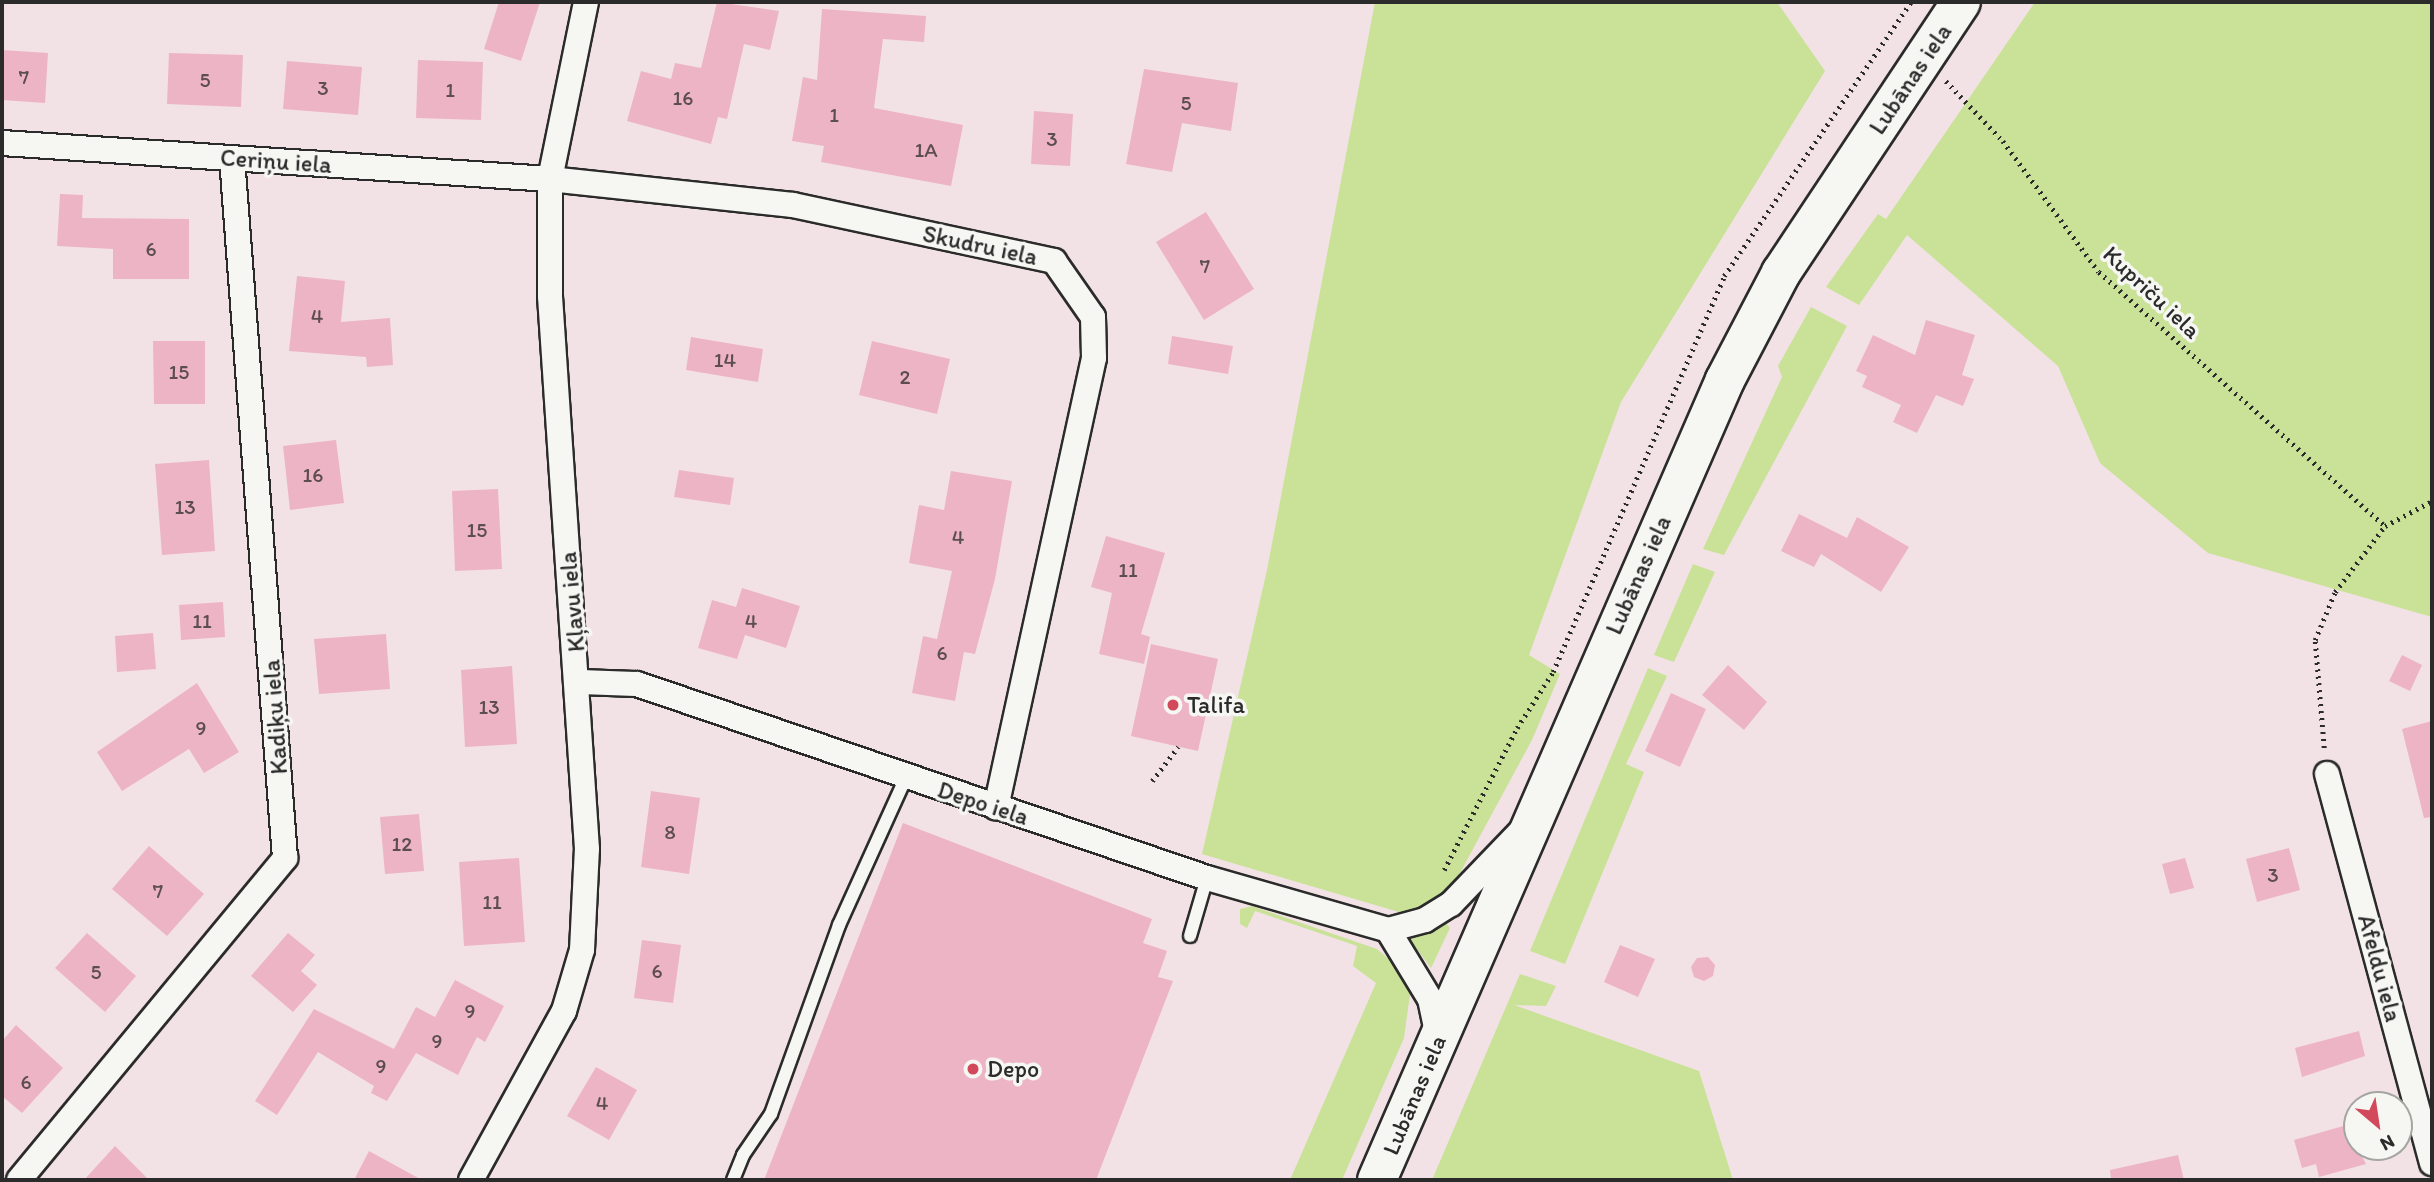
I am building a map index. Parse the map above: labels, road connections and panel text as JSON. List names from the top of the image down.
{
  "streets": {
    "main road": ["Lubānas iela"],
    "street": [
      "Ceriņu iela",
      "Skudru iela",
      "Kļavu iela",
      "Kadiķu iela",
      "Depo iela",
      "Afeldu iela"
    ],
    "path": ["Kupriču iela"]
  },
  "crossings": [
    ["Lubānas iela", "Kupriču iela"],
    ["Ceriņu iela", "Skudru iela"],
    ["Ceriņu iela", "Kļavu iela"],
    ["Ceriņu iela", "Kadiķu iela"],
    ["Skudru iela", "Kļavu iela"],
    ["Skudru iela", "Depo iela"],
    ["Kļavu iela", "Depo iela"]
  ],
  "places": ["Talifa", "Depo"],
  "house_numbers": [
    "7",
    "5",
    "3",
    "1",
    "16",
    "5",
    "1",
    "3",
    "1A",
    "6",
    "7",
    "4",
    "14",
    "15",
    "2",
    "16",
    "13",
    "15",
    "4",
    "11",
    "11",
    "4",
    "6",
    "13",
    "9",
    "8",
    "12",
    "3",
    "7",
    "11",
    "6",
    "5",
    "9",
    "9",
    "9",
    "6",
    "4"
  ],
  "north": "bottom right"
}
